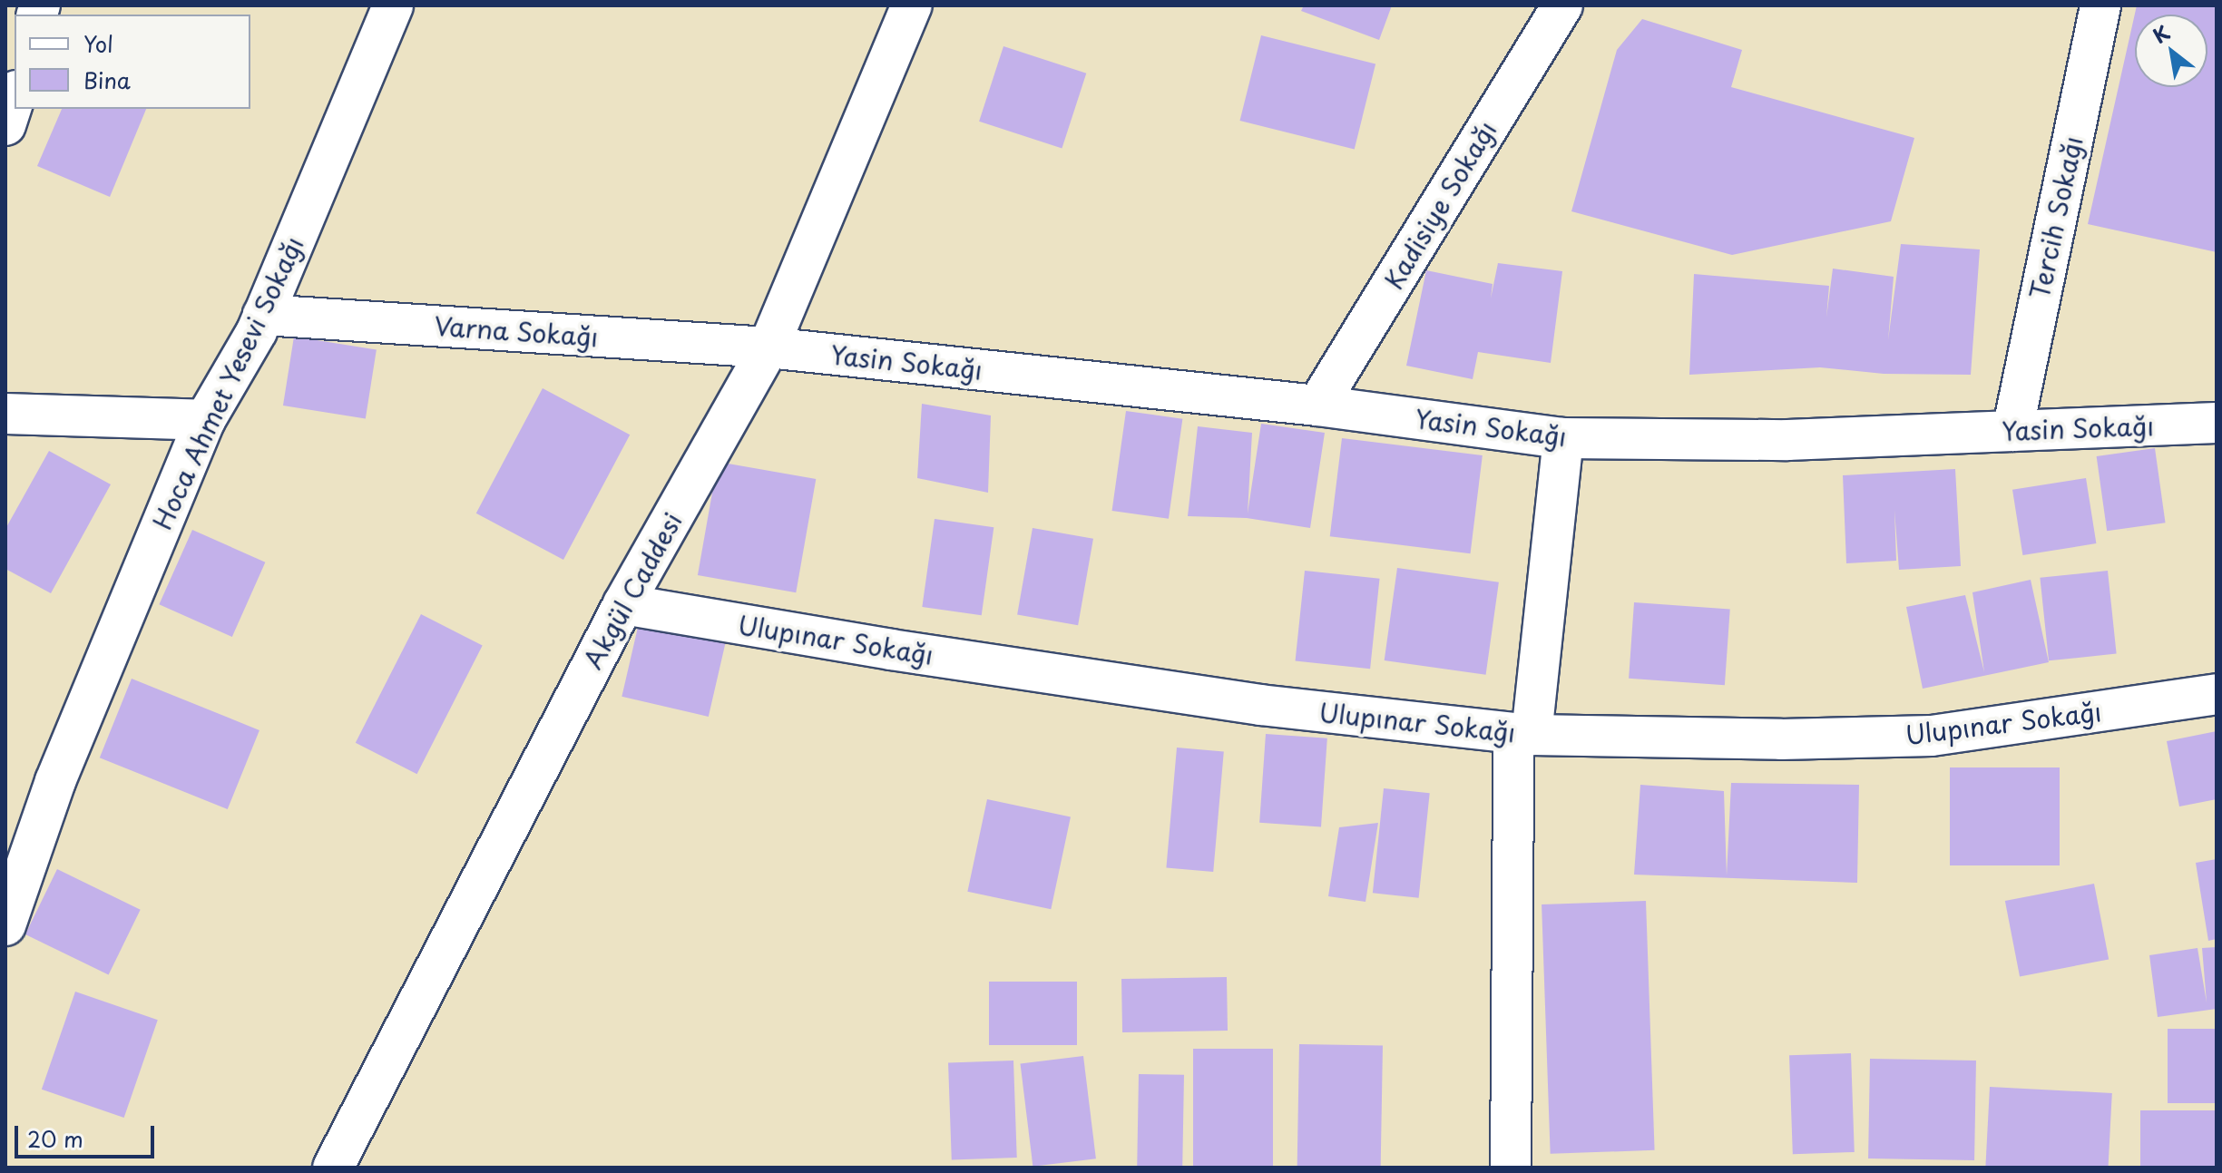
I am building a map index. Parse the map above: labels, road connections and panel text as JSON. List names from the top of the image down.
{
  "streets": {
    "street": [
      "Kadisiye Sokağı",
      "Tercih Sokağı",
      "Varna Sokağı",
      "Yasin Sokağı",
      "Hoca Ahmet Yesevi Sokağı",
      "Akgül Caddesi",
      "Ulupınar Sokağı"
    ]
  },
  "crossings": [
    ["Kadisiye Sokağı", "Yasin Sokağı"],
    ["Tercih Sokağı", "Yasin Sokağı"],
    ["Varna Sokağı", "Yasin Sokağı"],
    ["Varna Sokağı", "Hoca Ahmet Yesevi Sokağı"],
    ["Varna Sokağı", "Akgül Caddesi"],
    ["Yasin Sokağı", "Akgül Caddesi"],
    ["Akgül Caddesi", "Ulupınar Sokağı"]
  ],
  "legend": ["Yol", "Bina"],
  "scale_bar": "20 m",
  "north": "top left"
}
